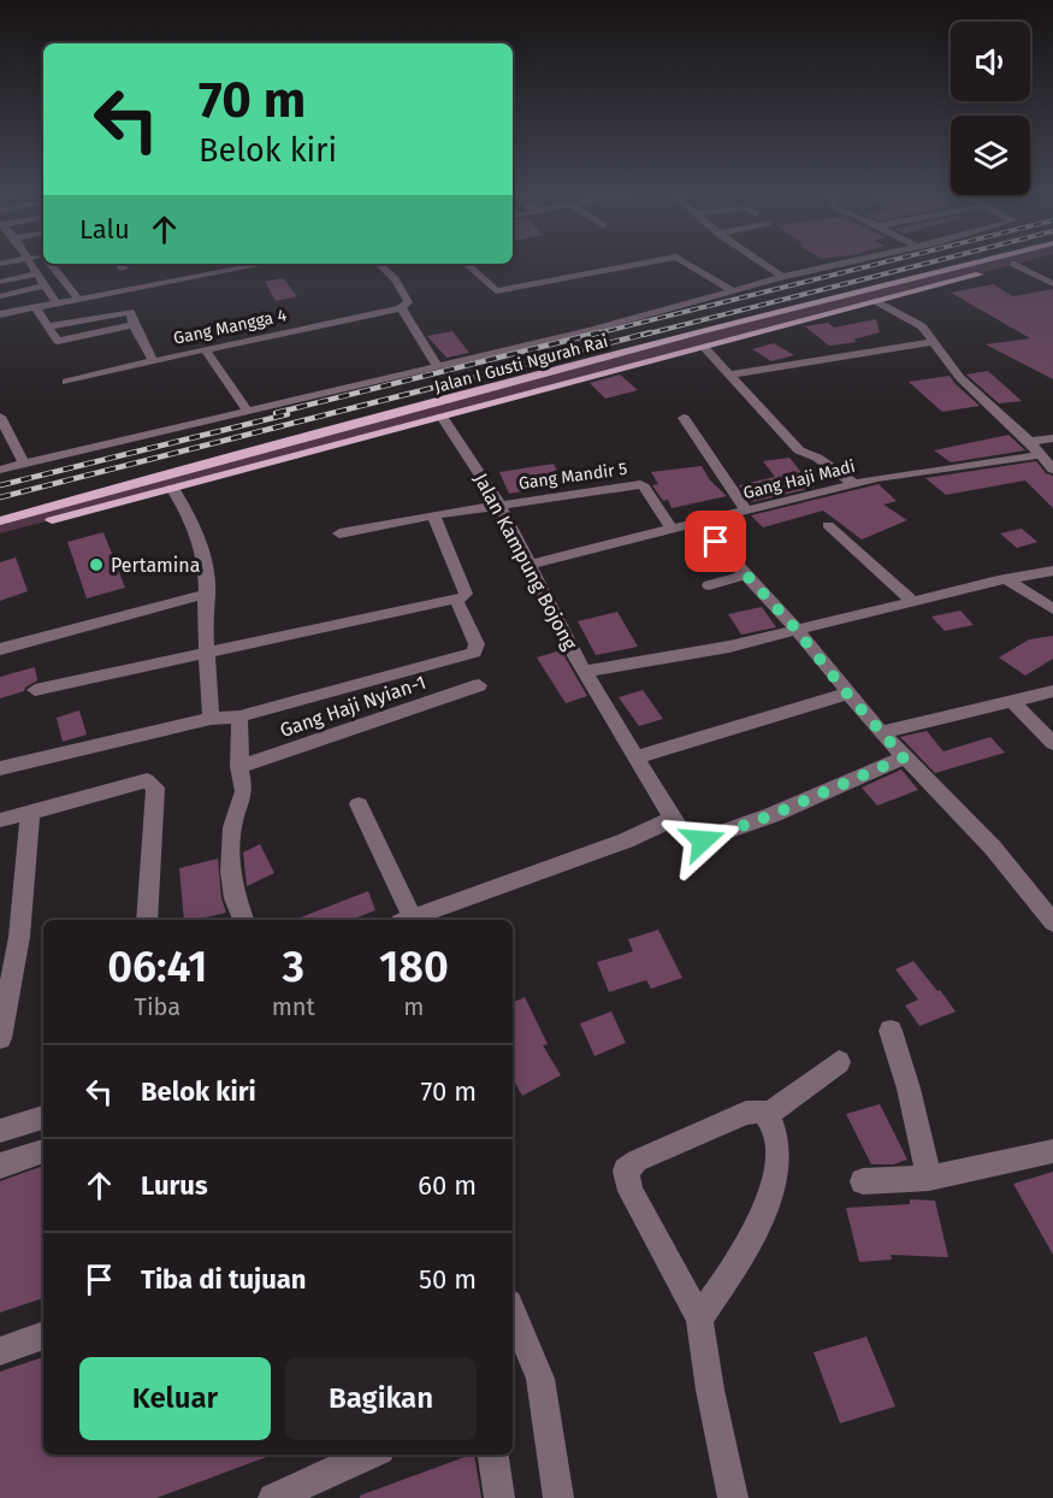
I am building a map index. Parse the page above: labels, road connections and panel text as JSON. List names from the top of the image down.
{
  "streets": {
    "main road": ["Jalan I Gusti Ngurah Rai"],
    "street": [
      "Gang Mangga 4",
      "Gang Mandir 5",
      "Gang Haji Madi",
      "Jalan Kampung Bojong",
      "Gang Haji Nyian-1"
    ]
  },
  "crossings": [
    ["Jalan I Gusti Ngurah Rai", "Jalan Kampung Bojong"],
    ["Gang Mandir 5", "Gang Haji Madi"],
    ["Gang Mandir 5", "Jalan Kampung Bojong"],
    ["Gang Haji Madi", "Jalan Kampung Bojong"]
  ],
  "places": ["Pertamina"],
  "page": {
    "turn": ["70 m", "Belok kiri"],
    "then": "Lalu",
    "eta": [
      "06:41",
      "Tiba",
      "3",
      "mnt",
      "180",
      "m"
    ],
    "list": [
      {
        "name": "Belok kiri",
        "value": "70 m"
      },
      {
        "name": "Lurus",
        "value": "60 m"
      },
      {
        "name": "Tiba di tujuan",
        "value": "50 m"
      }
    ],
    "buttons": ["Keluar", "Bagikan"]
  }
}
